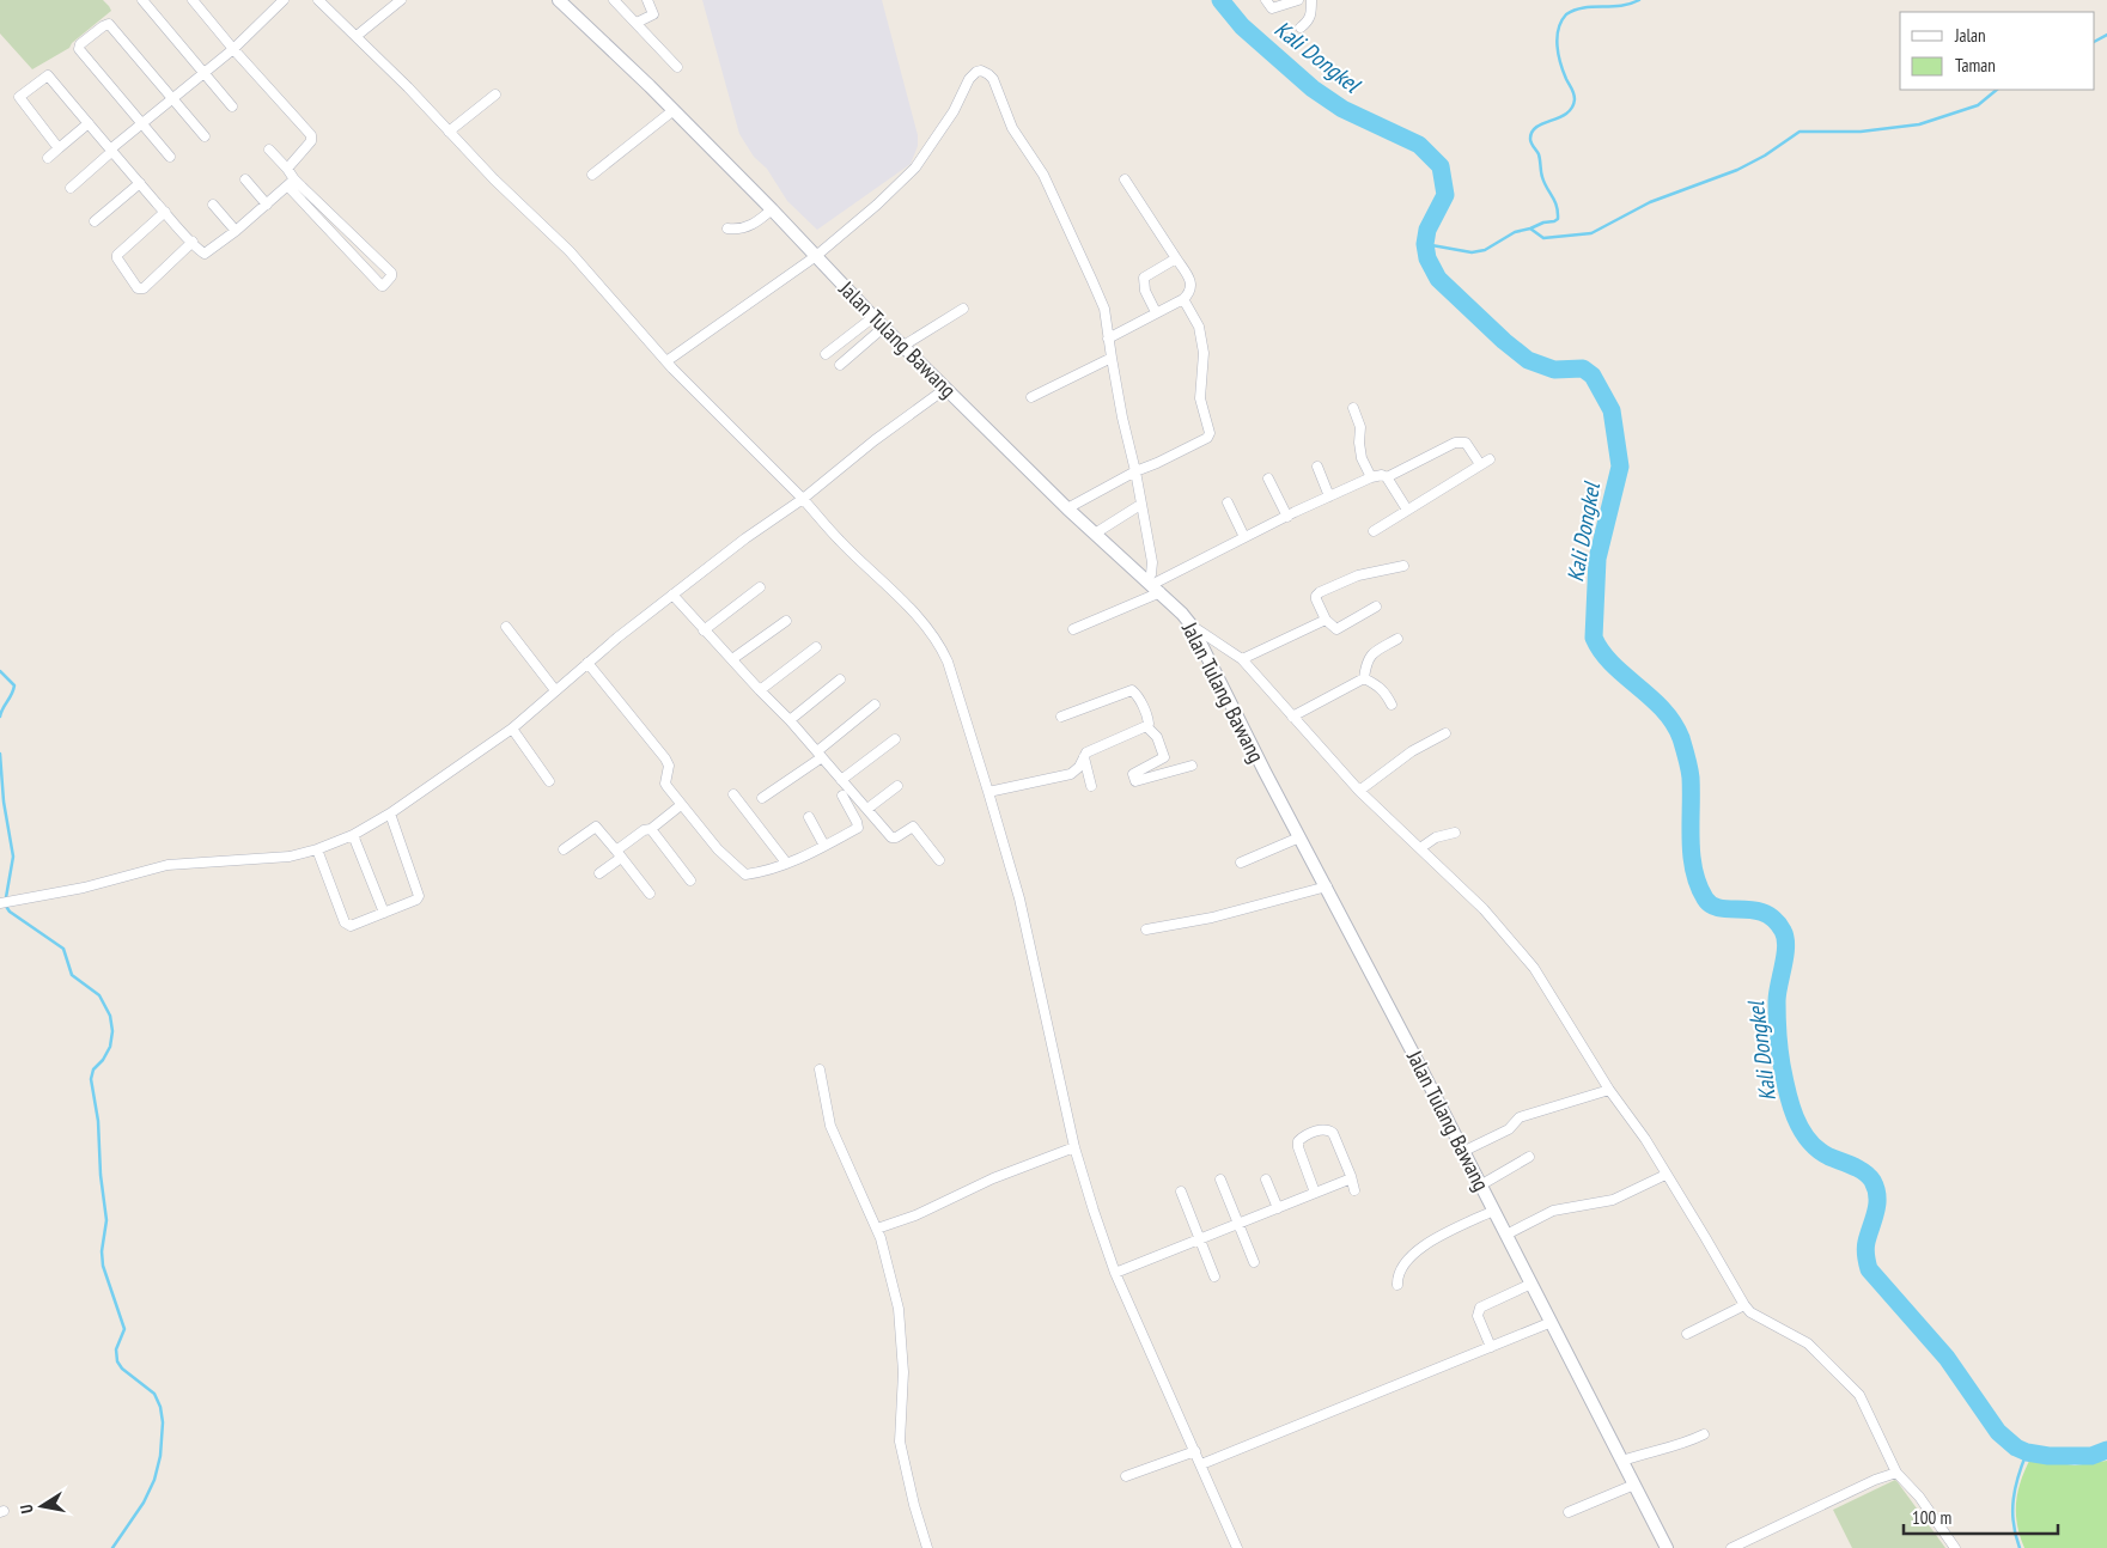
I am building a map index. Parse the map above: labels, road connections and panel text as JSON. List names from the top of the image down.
{
  "streets": {
    "street": ["Jalan Tulang Bawang"]
  },
  "water": ["Kali Dongkel"],
  "legend": ["Jalan", "Taman"],
  "scale_bar": "100 m",
  "north": "left"
}
